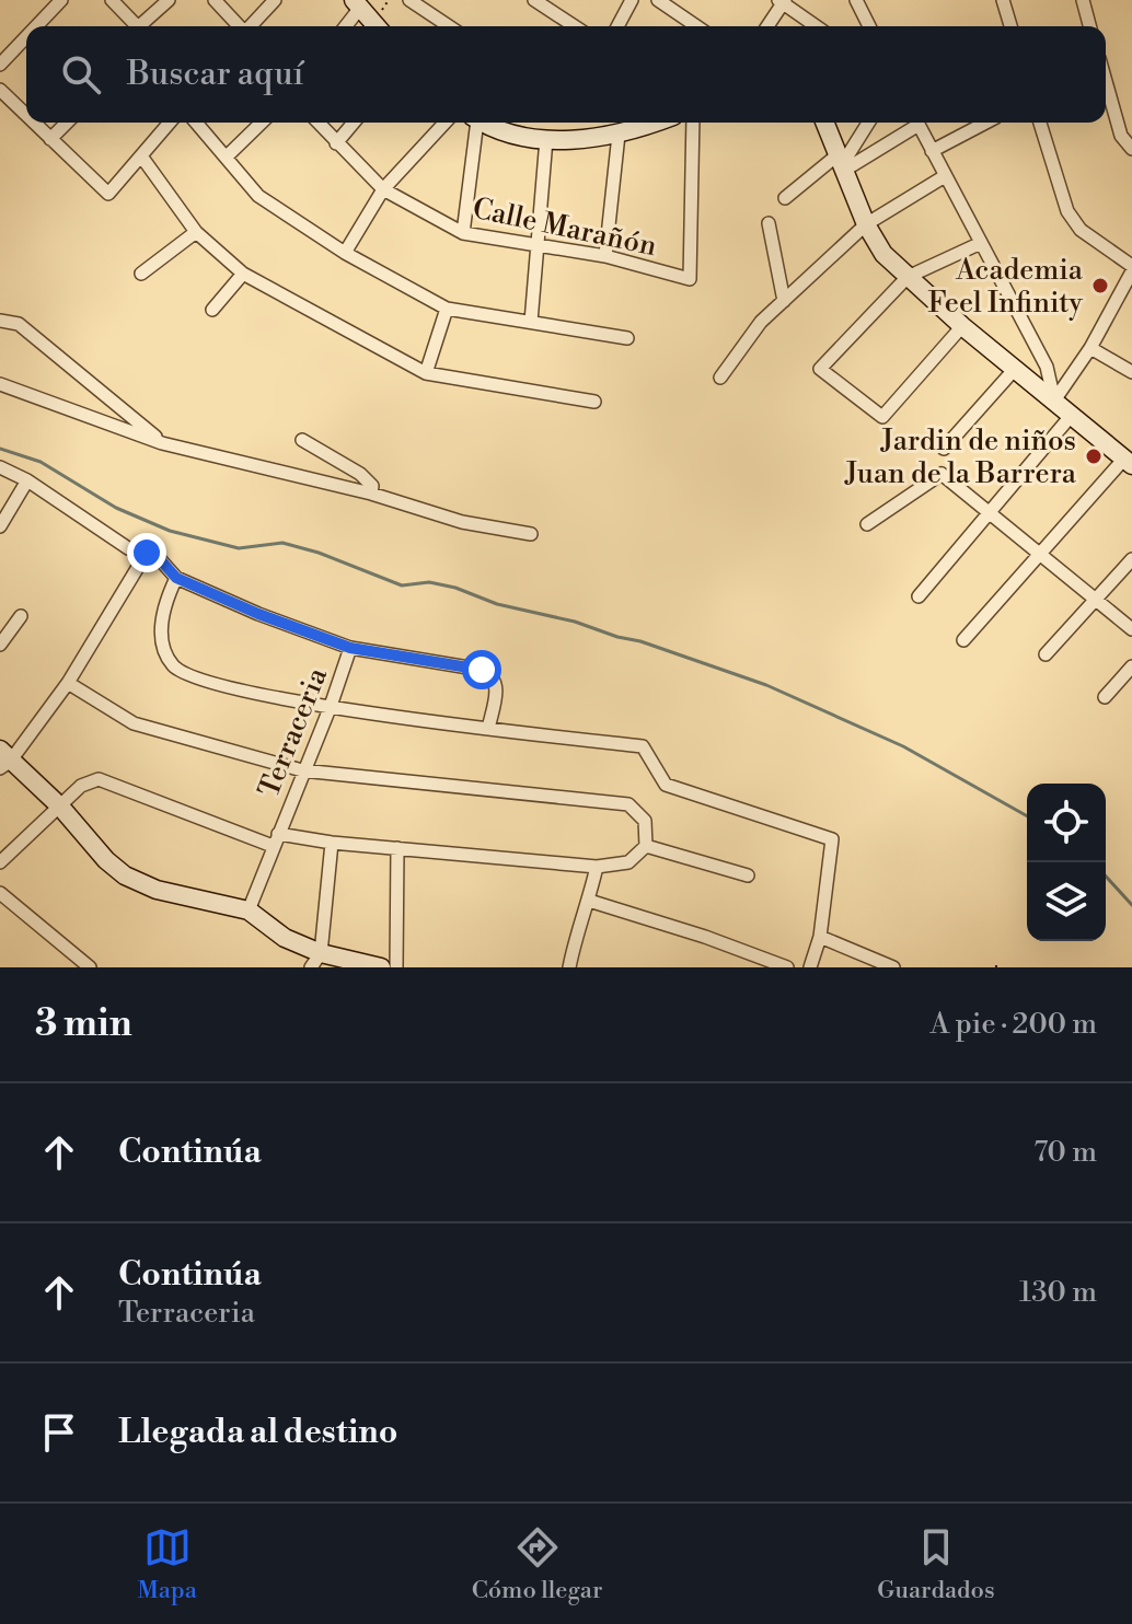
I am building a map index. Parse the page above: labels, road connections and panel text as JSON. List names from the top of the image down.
{
  "streets": {
    "street": ["Calle Marañón", "Terraceria"]
  },
  "places": ["Academia Feel Infinity", "Jardin de niños Juan de la Barrera"],
  "page": {
    "search": "Buscar aquí",
    "heading": ["3 min", "A pie · 200 m"],
    "list": [
      ["Continúa", "70 m"],
      ["Continúa", "Terraceria", "130 m"],
      "Llegada al destino"
    ],
    "nav": ["Mapa", "Cómo llegar", "Guardados"]
  }
}
